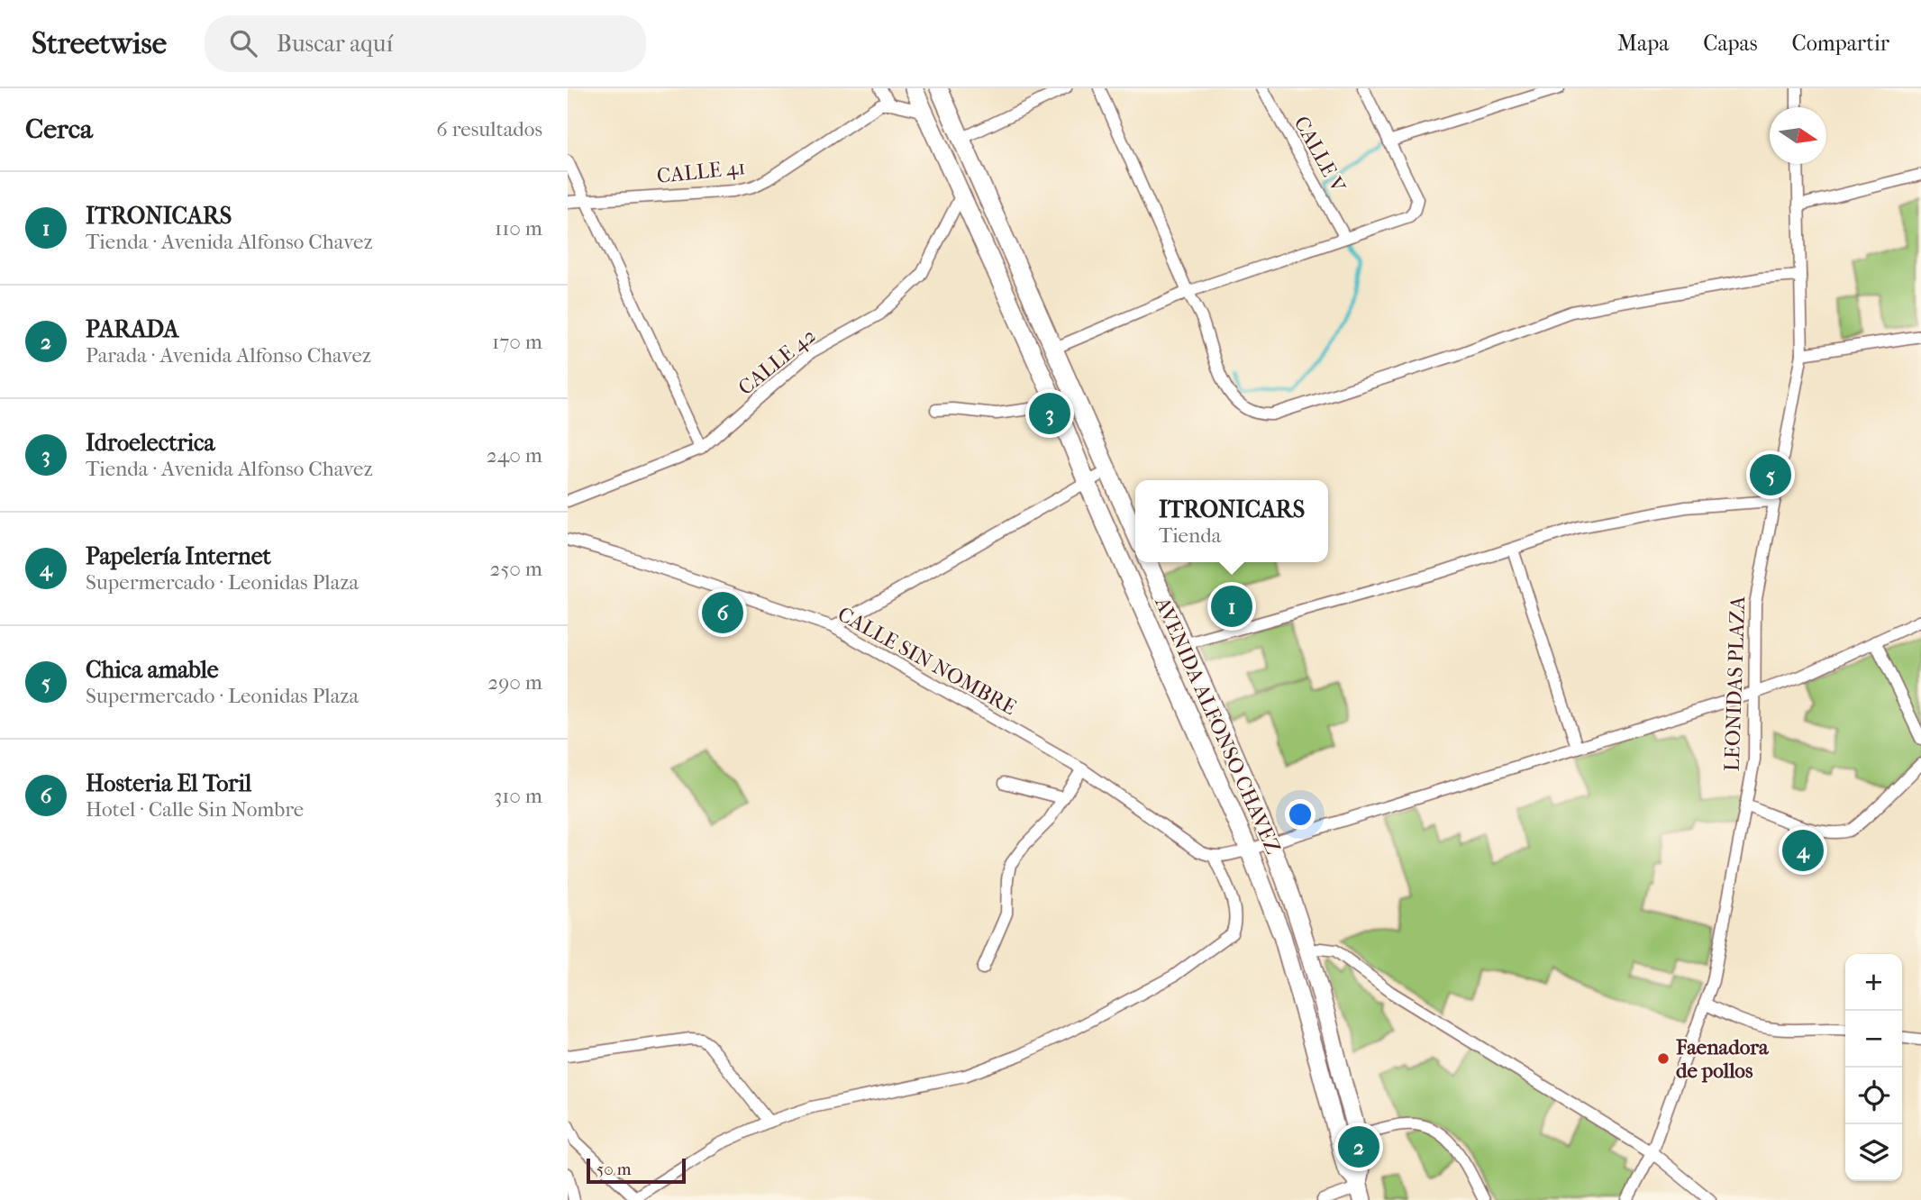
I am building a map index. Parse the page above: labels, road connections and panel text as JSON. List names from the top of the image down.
{
  "streets": {
    "main road": ["AVENIDA ALFONSO CHAVEZ"],
    "street": [
      "CALLE V",
      "CALLE 41",
      "CALLE 42",
      "CALLE SIN NOMBRE",
      "LEONIDAS PLAZA"
    ]
  },
  "crossings": [
    ["CALLE 42", "AVENIDA ALFONSO CHAVEZ"]
  ],
  "places": ["Faenadora de pollos"],
  "scale_bar": "50 m",
  "north": "right",
  "page": {
    "header": "Streetwise",
    "search": "Buscar aquí",
    "nav": ["Mapa", "Capas", "Compartir"],
    "heading": ["Cerca", "6 resultados"],
    "list": [
      {
        "mark": "1",
        "name": "ITRONICARS",
        "note": "Tienda · Avenida Alfonso Chavez",
        "value": "110 m"
      },
      {
        "mark": "2",
        "name": "PARADA",
        "note": "Parada · Avenida Alfonso Chavez",
        "value": "170 m"
      },
      {
        "mark": "3",
        "name": "Idroelectrica",
        "note": "Tienda · Avenida Alfonso Chavez",
        "value": "240 m"
      },
      {
        "mark": "4",
        "name": "Papelería Internet",
        "note": "Supermercado · Leonidas Plaza",
        "value": "250 m"
      },
      {
        "mark": "5",
        "name": "Chica amable",
        "note": "Supermercado · Leonidas Plaza",
        "value": "290 m"
      },
      {
        "mark": "6",
        "name": "Hosteria El Toril",
        "note": "Hotel · Calle Sin Nombre",
        "value": "310 m"
      }
    ],
    "pins": [
      "3",
      "5",
      "1",
      "6",
      "4",
      "2"
    ],
    "popup": ["ITRONICARS", "Tienda"],
    "map_buttons": ["+", "−"],
    "scale": "50 m"
  }
}
